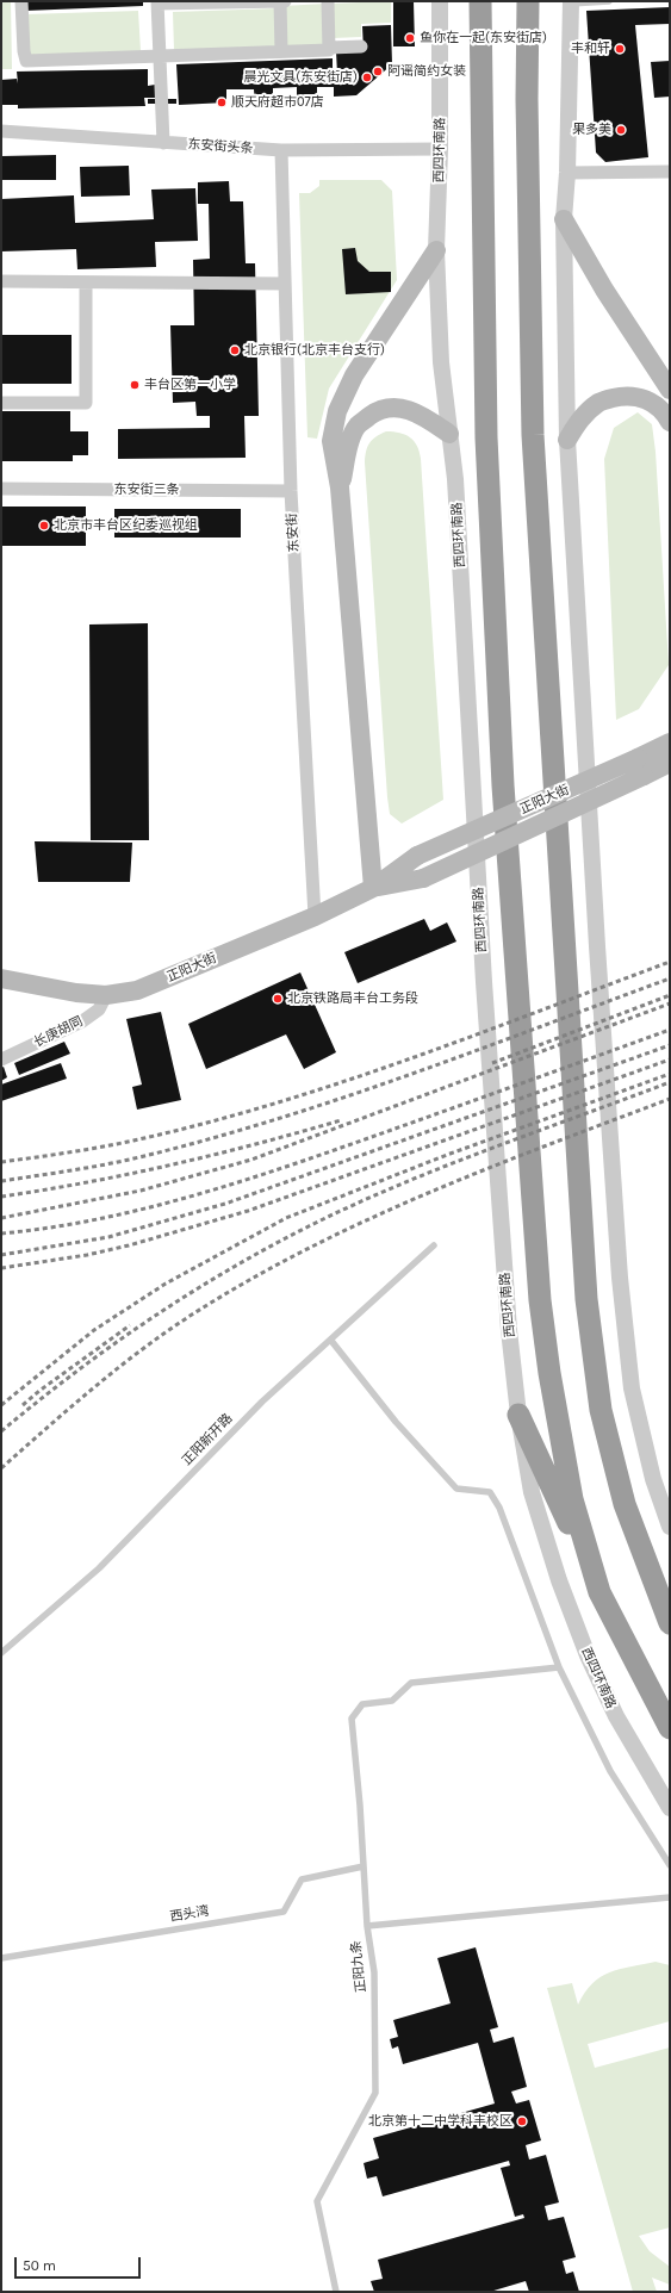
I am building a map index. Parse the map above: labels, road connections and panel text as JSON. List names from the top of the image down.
{
  "streets": {
    "main road": ["正阳大街"],
    "street": [
      "东安街头条",
      "西四环南路",
      "东安街三条",
      "东安街",
      "长庚胡同"
    ],
    "lane": ["正阳新开路", "西头湾", "正阳九条"]
  },
  "crossings": [
    ["东安街头条", "西四环南路"],
    ["东安街头条", "东安街"],
    ["东安街三条", "东安街"],
    ["东安街", "正阳大街"],
    ["正阳大街", "长庚胡同"]
  ],
  "places": [
    "鱼你在一起(东安街店)",
    "丰和轩",
    "阿谣简约女装",
    "晨光文具(东安街店)",
    "顺天府超市07店",
    "果多美",
    "北京银行(北京丰台支行)",
    "丰台区第一小学",
    "北京市丰台区纪委巡视组",
    "北京铁路局丰台工务段",
    "北京第十二中学科丰校区"
  ],
  "scale_bar": "50 m"
}
